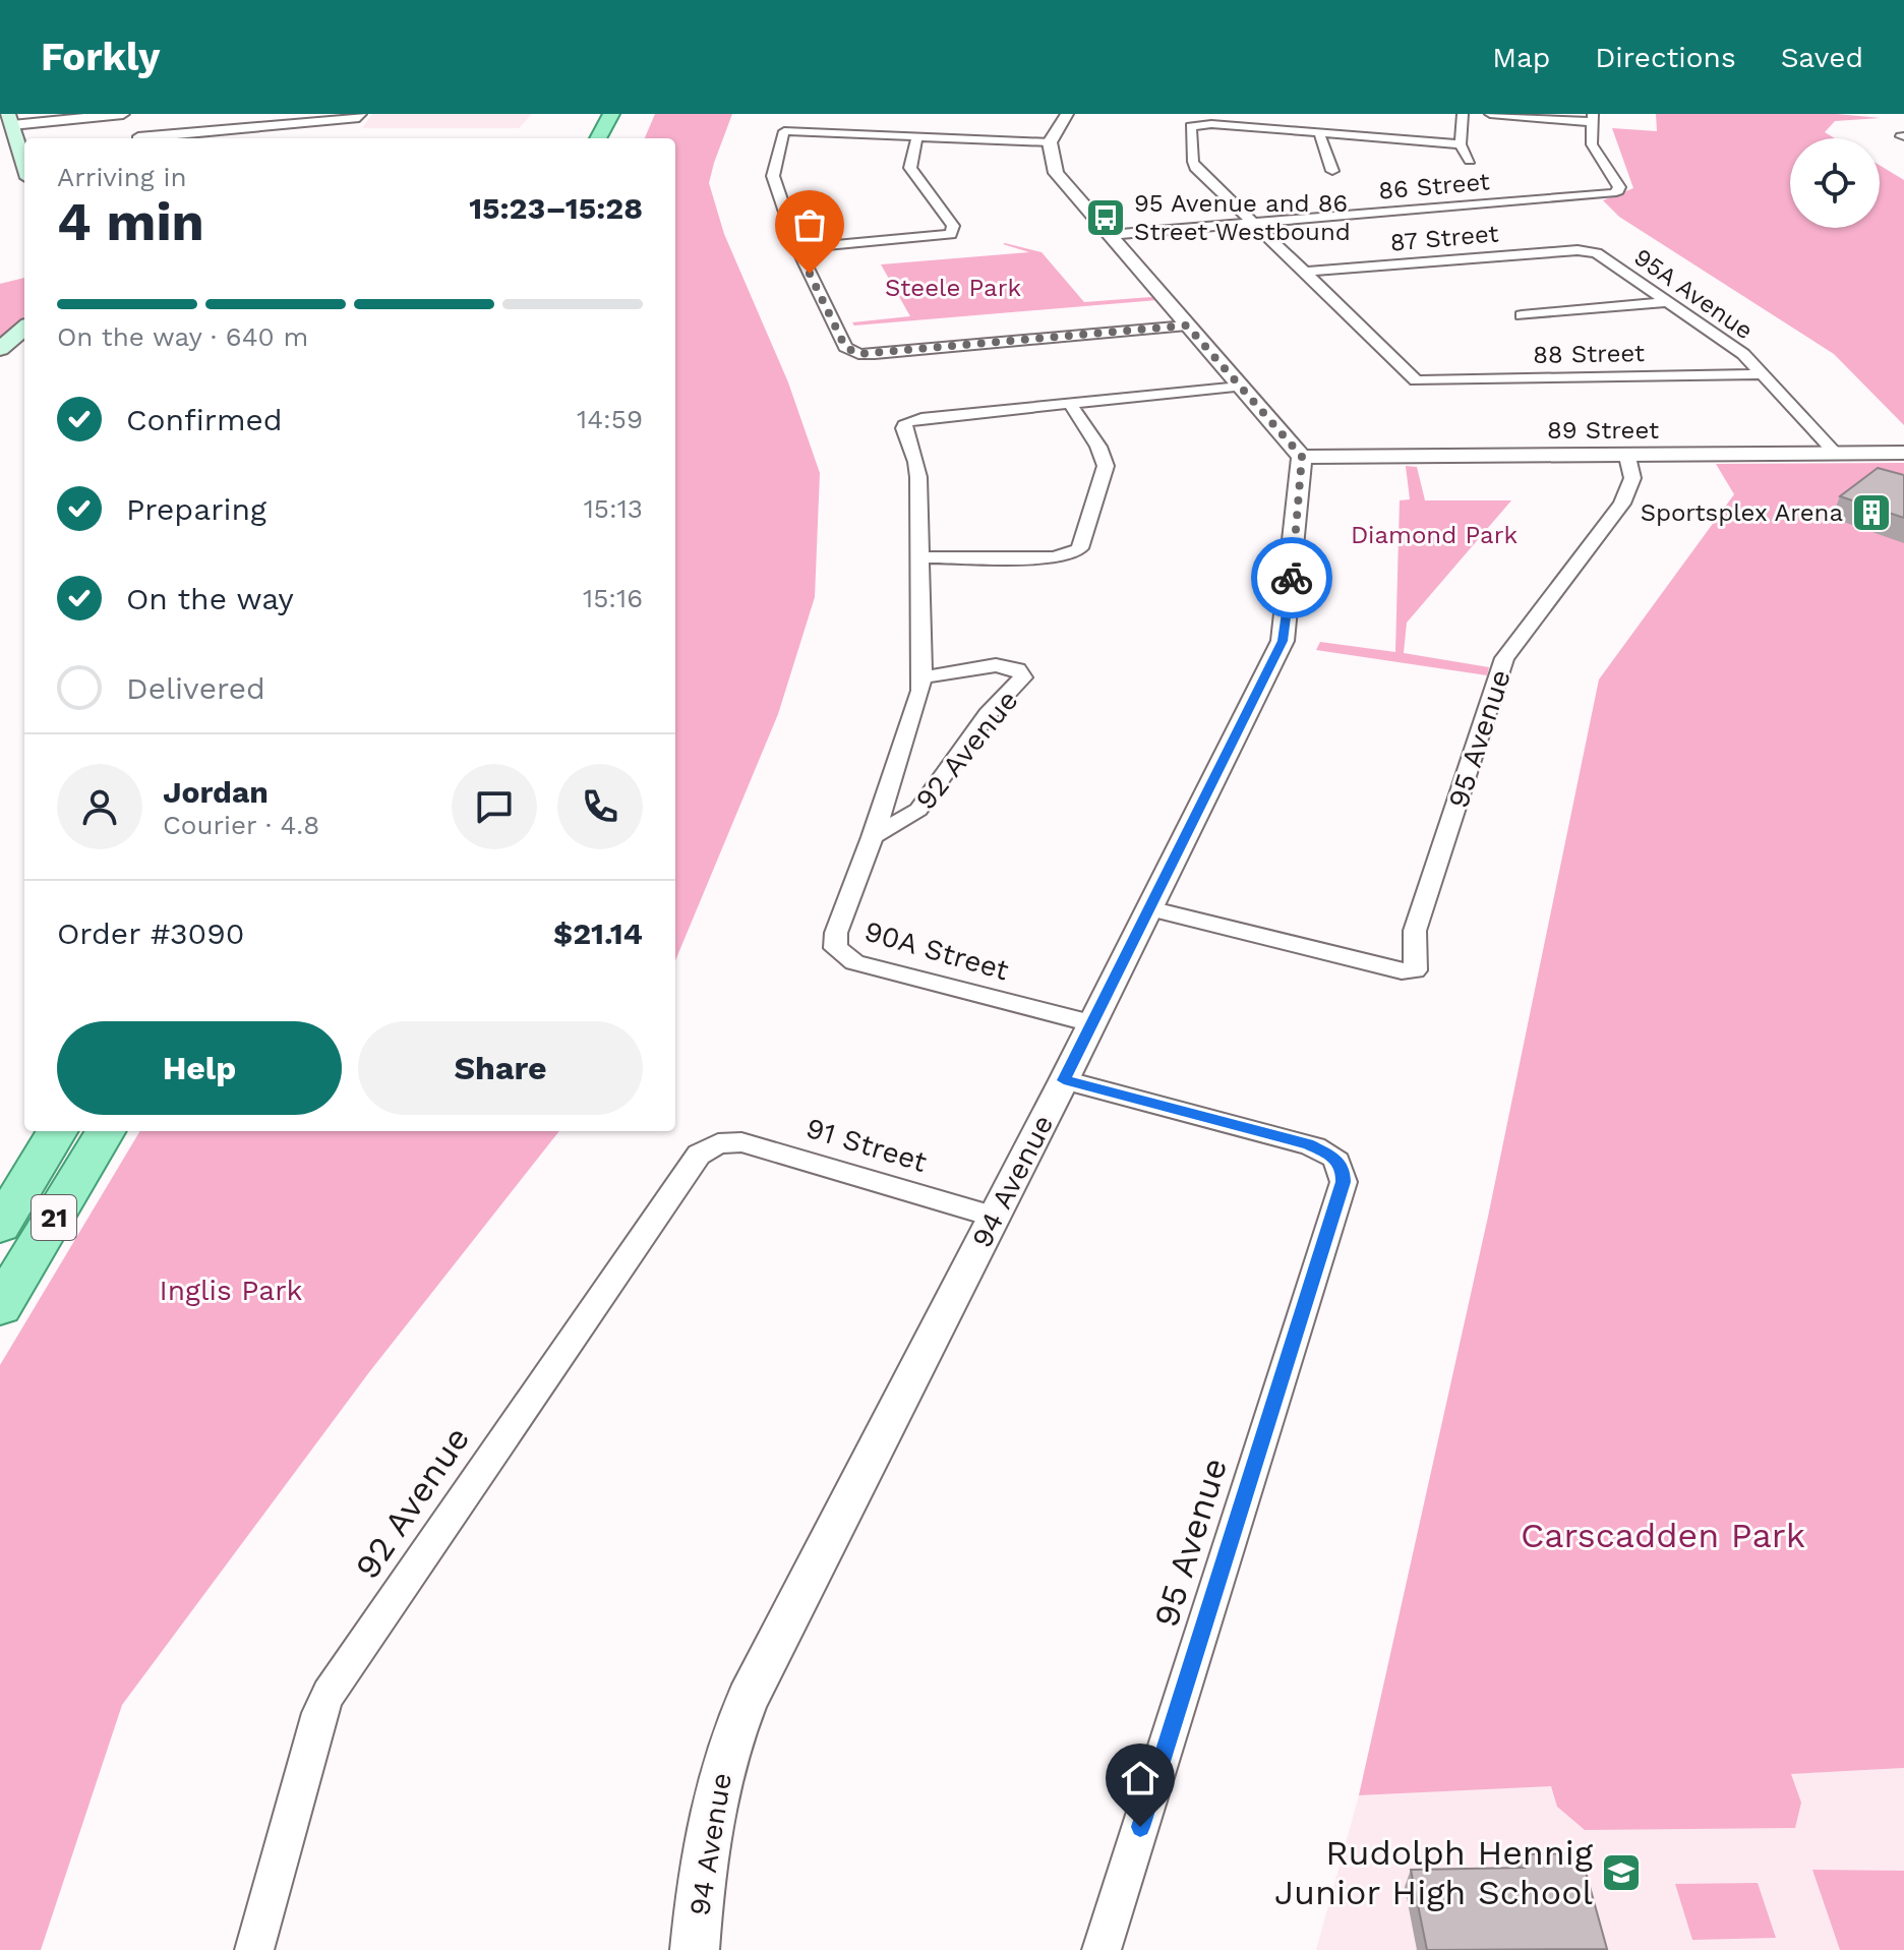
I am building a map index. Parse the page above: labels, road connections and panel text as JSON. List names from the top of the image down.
{
  "streets": {
    "main road": ["21"],
    "street": [
      "86 Street",
      "87 Street",
      "95A Avenue",
      "88 Street",
      "89 Street",
      "95 Avenue",
      "92 Avenue",
      "90A Street",
      "91 Street",
      "94 Avenue"
    ]
  },
  "crossings": [
    ["87 Street", "95A Avenue"],
    ["87 Street", "88 Street"],
    ["95A Avenue", "88 Street"],
    ["95A Avenue", "89 Street"],
    ["89 Street", "95 Avenue"],
    ["89 Street", "94 Avenue"],
    ["95 Avenue", "94 Avenue"],
    ["92 Avenue", "90A Street"],
    ["92 Avenue", "91 Street"],
    ["90A Street", "94 Avenue"],
    ["91 Street", "94 Avenue"]
  ],
  "parks": [
    "Steele Park",
    "Diamond Park",
    "Inglis Park",
    "Carscadden Park"
  ],
  "places": {
    "bus stop": ["95 Avenue and 86 Street Westbound"],
    "building": ["Sportsplex Arena"],
    "school or university": ["Rudolph Hennig Junior High School"]
  },
  "page": {
    "header": "Forkly",
    "nav": ["Map", "Directions", "Saved"],
    "heading": ["4 min", "Arriving in", "15:23–15:28"],
    "panel": [
      "Jordan",
      "Courier · 4.8",
      "Order #3090",
      "$21.14"
    ],
    "bar": "On the way · 640 m",
    "list": [
      ["Confirmed", "14:59"],
      ["Preparing", "15:13"],
      ["On the way", "15:16"],
      "Delivered"
    ],
    "buttons": ["Help", "Share"]
  }
}
